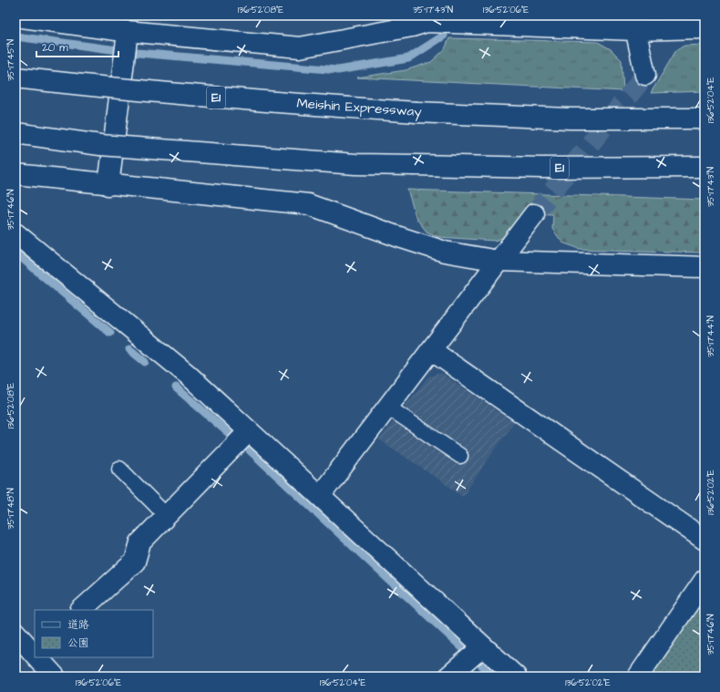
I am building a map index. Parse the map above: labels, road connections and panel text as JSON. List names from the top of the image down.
{
  "streets": {
    "main road": ["E1", "Meishin Expressway"]
  },
  "legend": ["道路", "公園"],
  "scale_bar": "20 m",
  "coordinates": [
    "136°52'08\"E",
    "35°17'43\"N",
    "136°52'06\"E",
    "35°17'45\"N",
    "136°52'04\"E",
    "35°17'46\"N",
    "35°17'44\"N",
    "136°52'02\"E",
    "35°17'48\"N"
  ]
}
